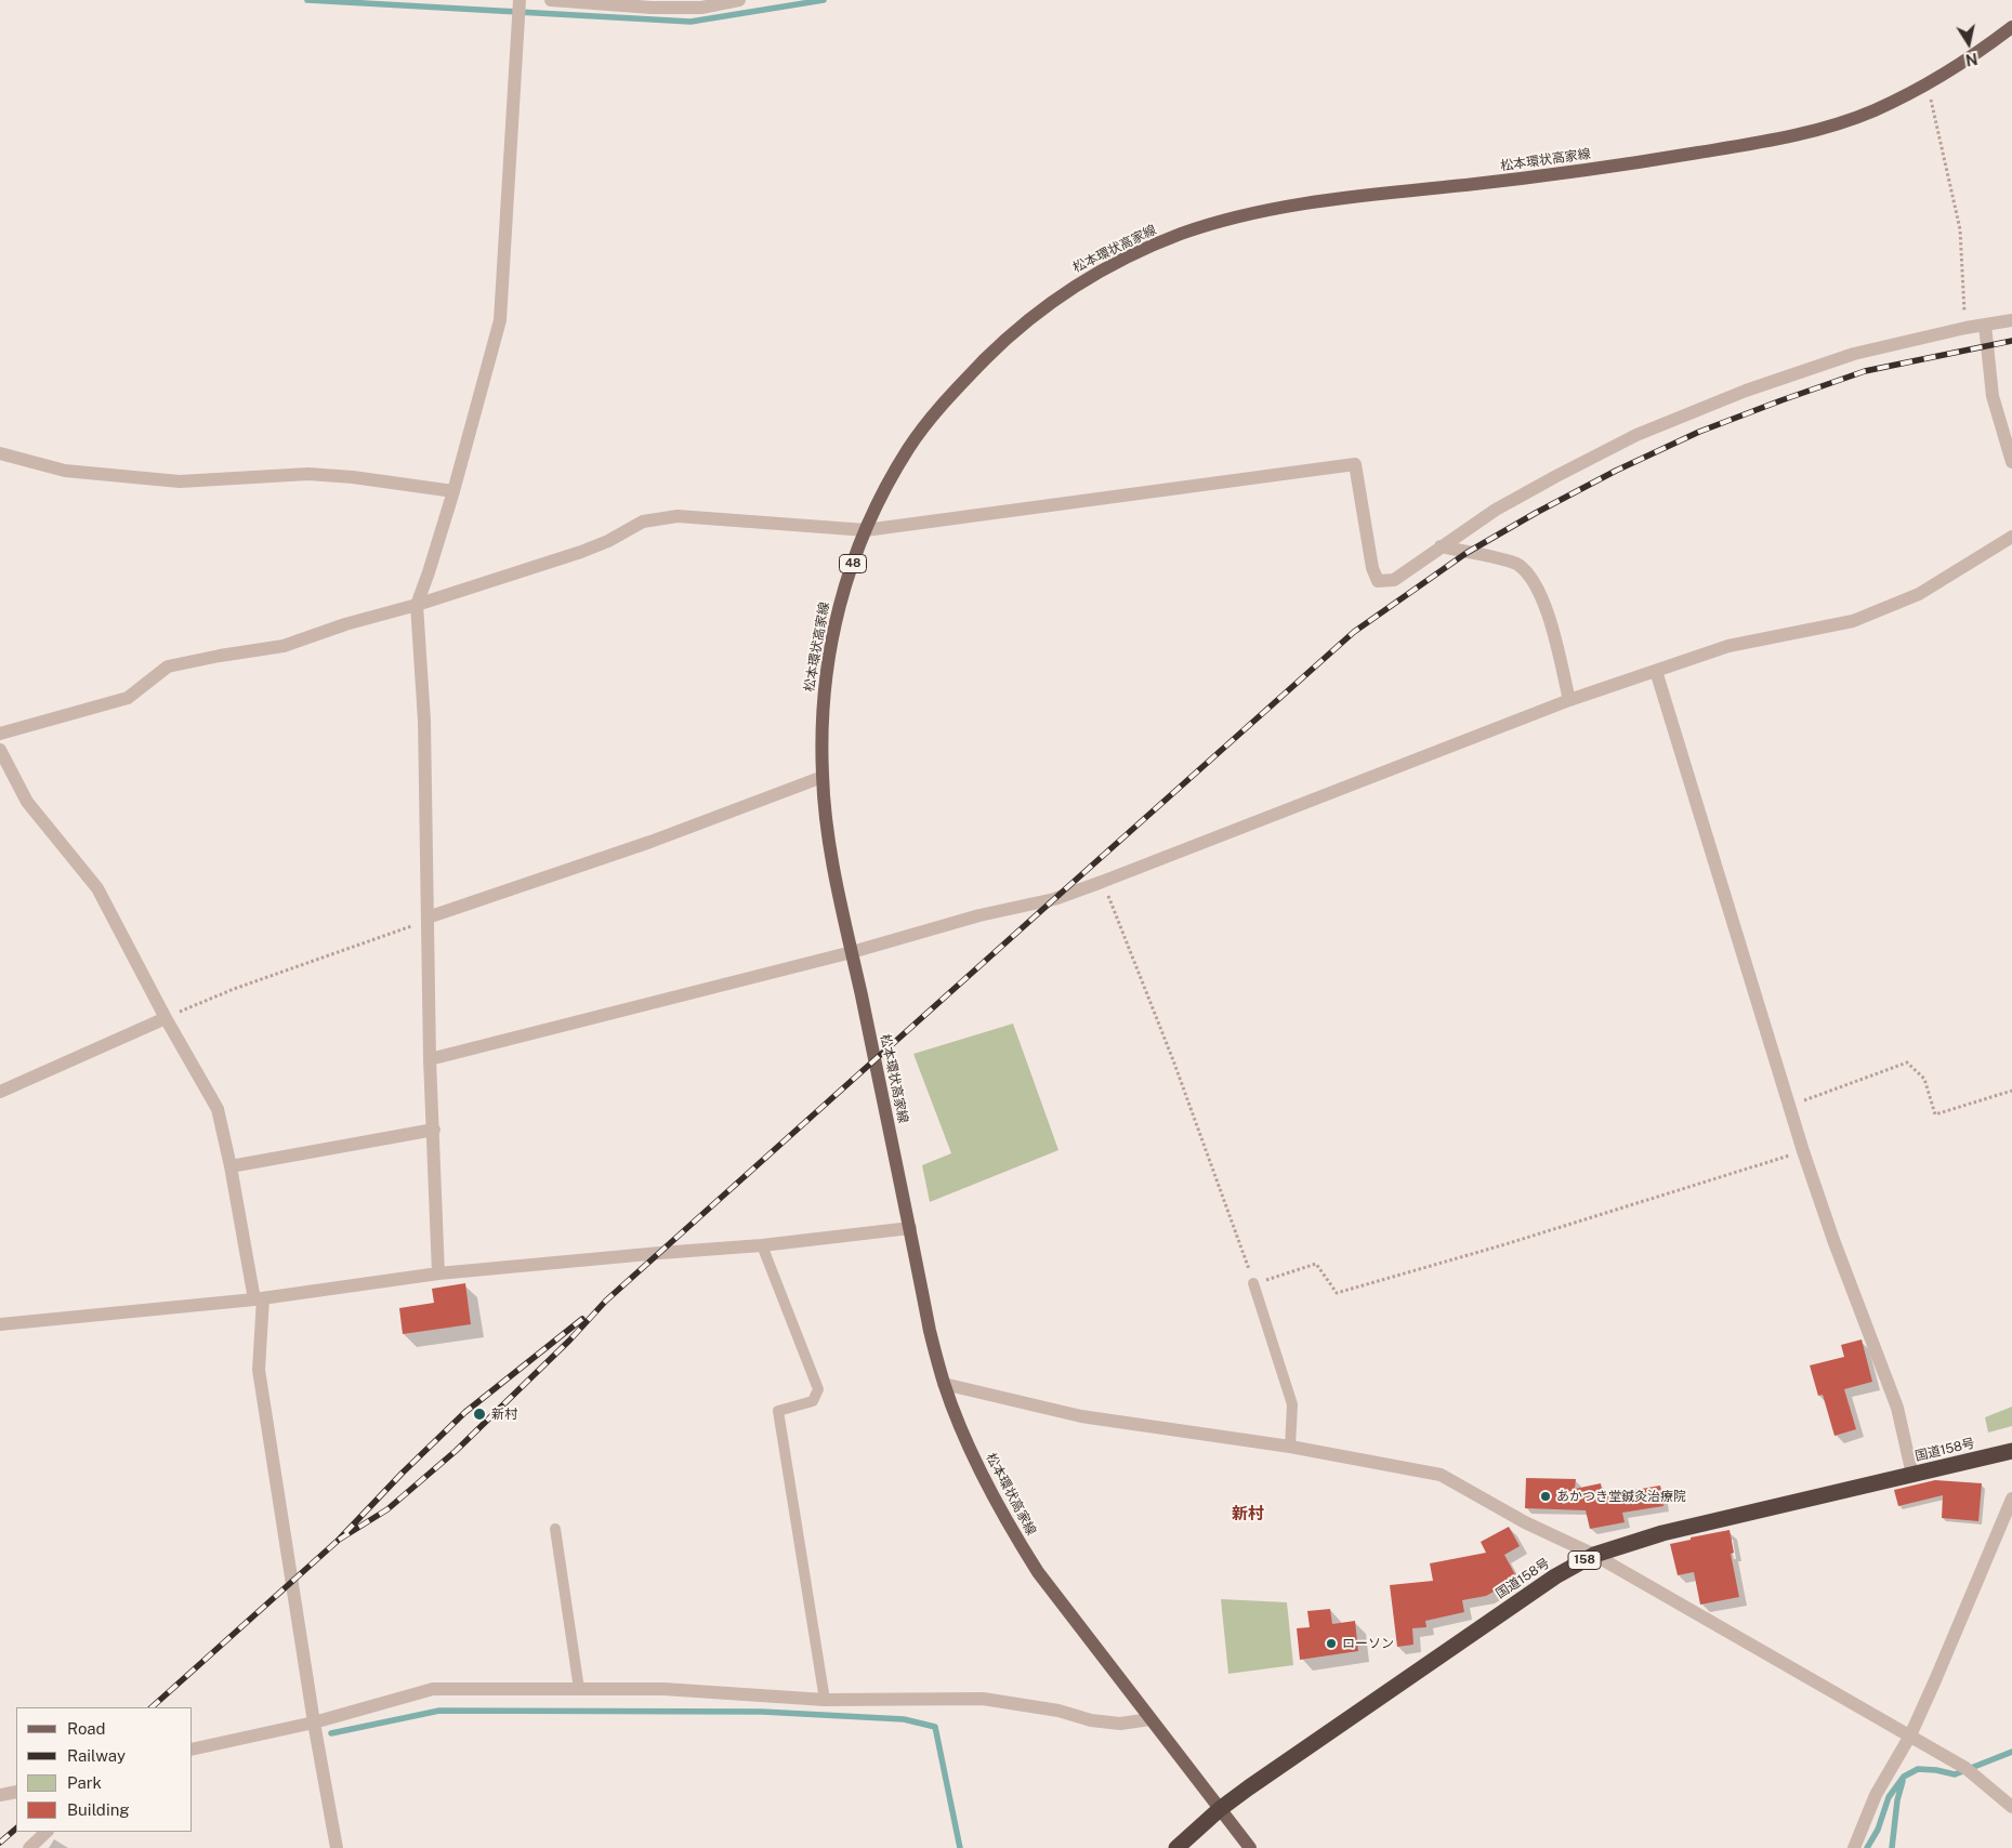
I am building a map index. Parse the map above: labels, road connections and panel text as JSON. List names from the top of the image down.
{
  "streets": {
    "highway": ["国道158号", "158"],
    "main road": ["松本環状高家線", "48"]
  },
  "crossings": [
    ["松本環状高家線", "国道158号"]
  ],
  "districts": ["新村"],
  "places": ["新村", "あかつき堂鍼灸治療院", "ローソン"],
  "legend": [
    "Road",
    "Railway",
    "Park",
    "Building"
  ],
  "north": "bottom"
}
